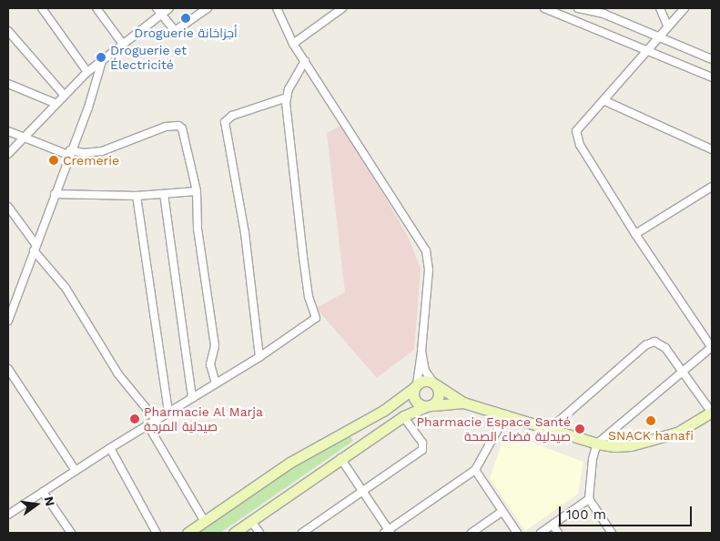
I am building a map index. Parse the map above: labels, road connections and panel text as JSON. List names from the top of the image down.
{
  "places": [
    "Droguerie أجزاخانة",
    "Droguerie et Électricité",
    "Cremerie",
    "Pharmacie Al Marja صيدلية المرجة",
    "SNACK hanafi",
    "Pharmacie Espace Santé صيدلية فضاء الصحة"
  ],
  "scale_bar": "100 m",
  "north": "right"
}
